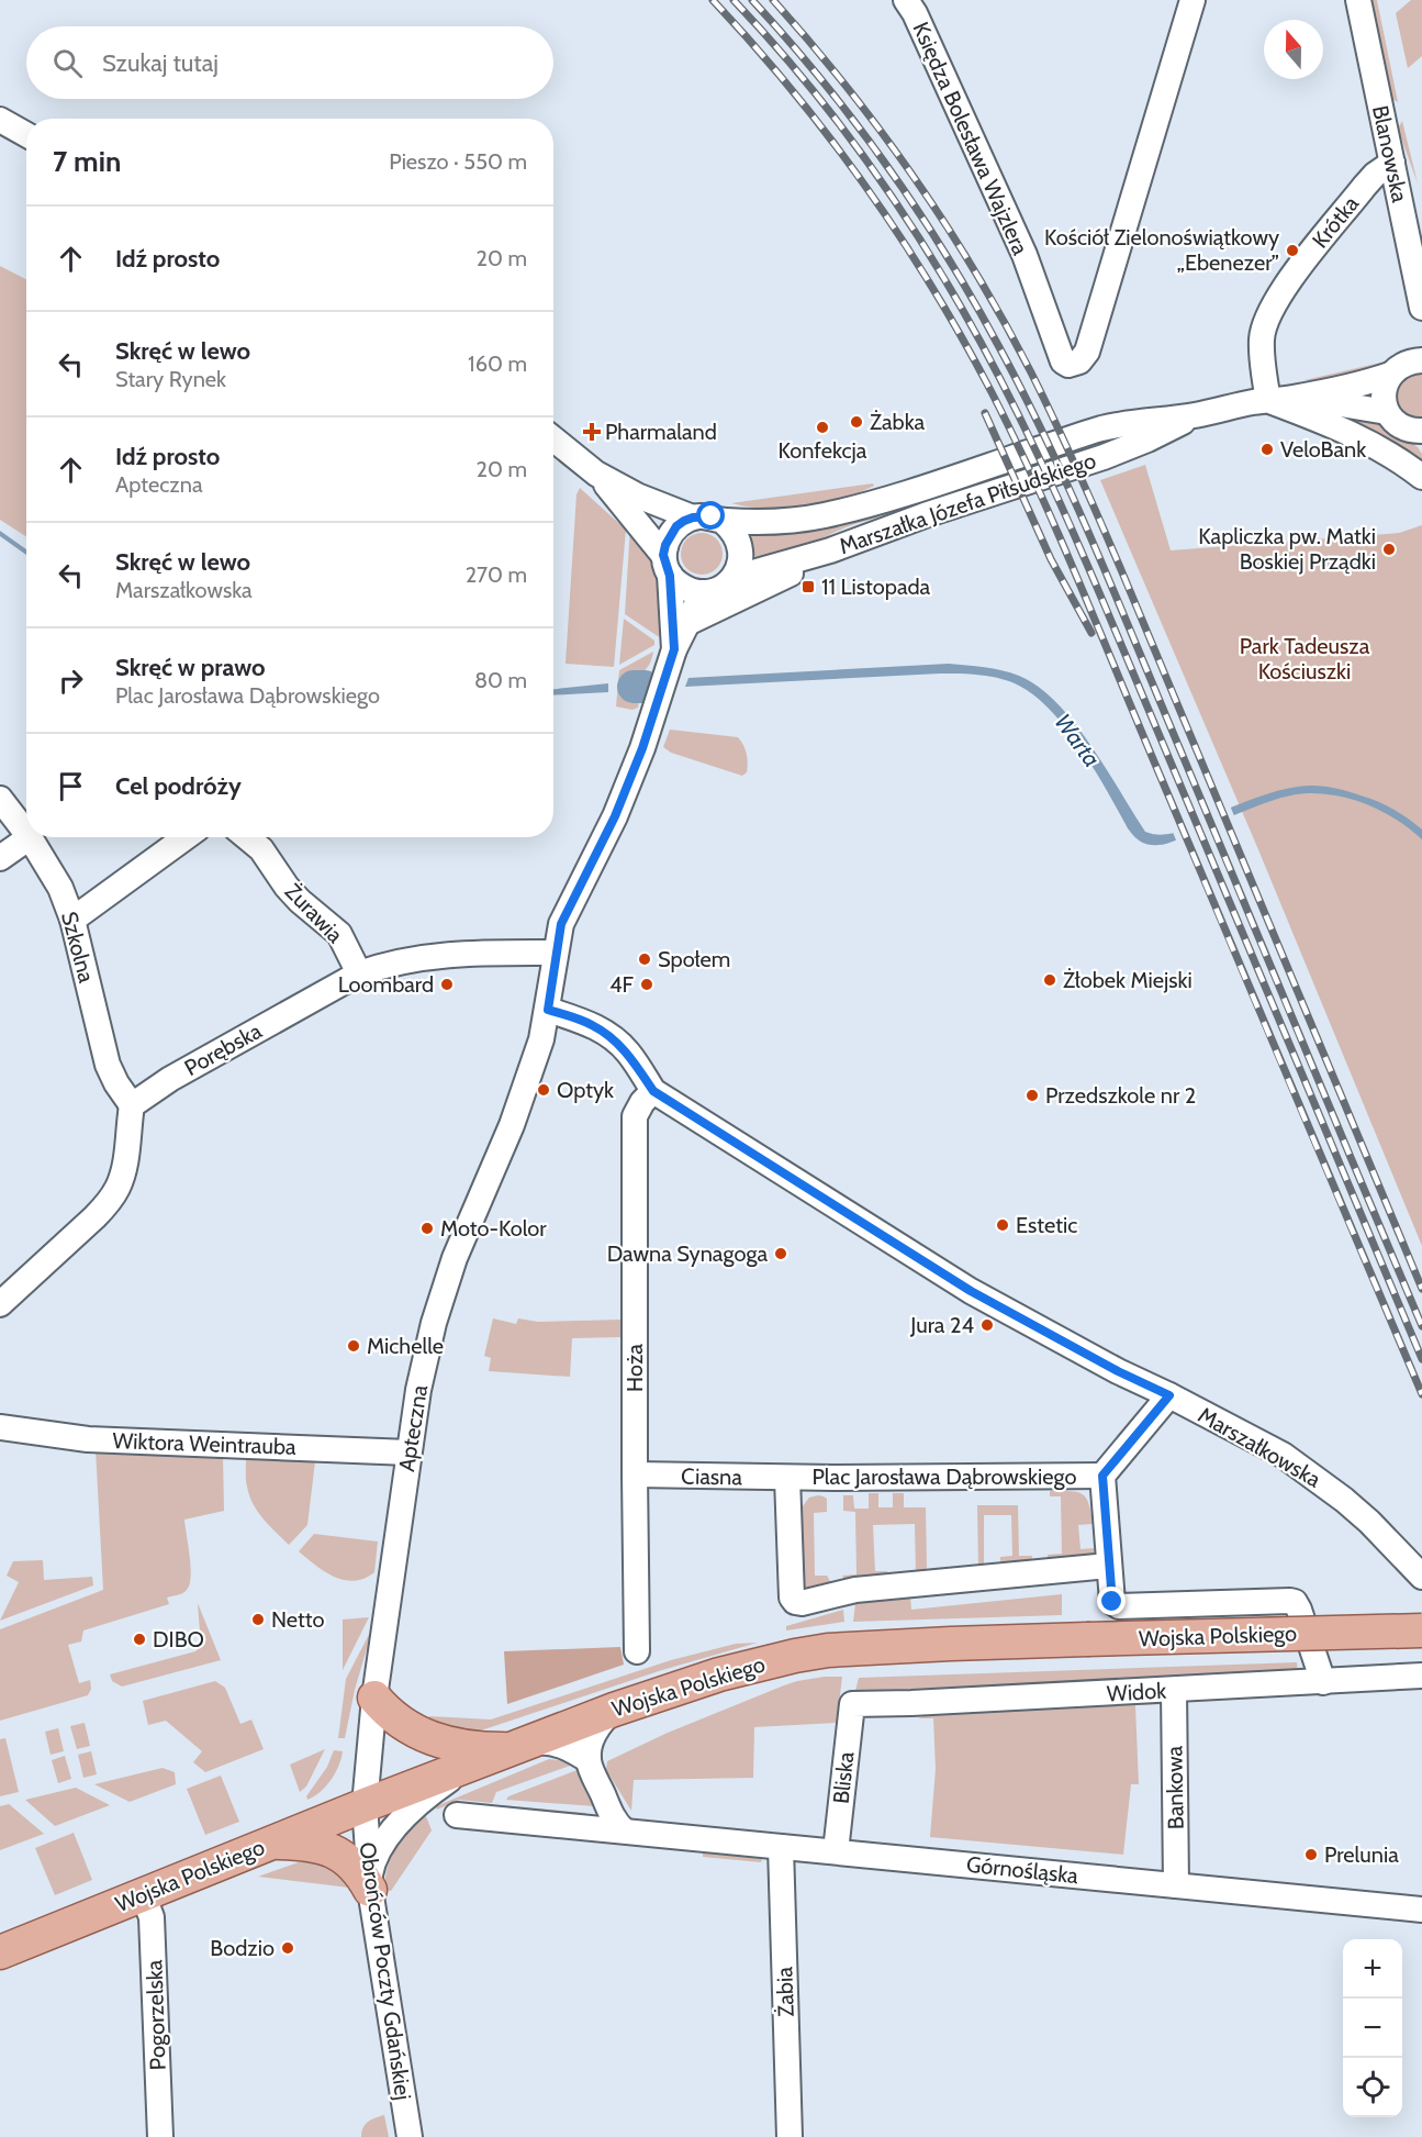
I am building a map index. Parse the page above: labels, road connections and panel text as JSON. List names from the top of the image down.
{
  "streets": {
    "main road": ["Wojska Polskiego"],
    "street": [
      "Księdza Bolesława Wajzlera",
      "Blanowska",
      "Krótka",
      "Marszałka Józefa Piłsudskiego",
      "Żurawia",
      "Szkolna",
      "Porębska",
      "Hoża",
      "Apteczna",
      "Wiktora Weintrauba",
      "Marszałkowska",
      "Ciasna",
      "Plac Jarosława Dąbrowskiego",
      "Widok",
      "Bliska",
      "Bankowa",
      "Górnośląska",
      "Obrońców Poczty Gdańskiej",
      "Żabia",
      "Pogorzelska"
    ]
  },
  "crossings": [
    ["Blanowska", "Krótka"],
    ["Krótka", "Marszałka Józefa Piłsudskiego"],
    ["Żurawia", "Porębska"],
    ["Szkolna", "Porębska"],
    ["Porębska", "Apteczna"],
    ["Hoża", "Marszałkowska"],
    ["Hoża", "Ciasna"],
    ["Apteczna", "Wiktora Weintrauba"],
    ["Apteczna", "Marszałkowska"],
    ["Apteczna", "Wojska Polskiego"],
    ["Apteczna", "Obrońców Poczty Gdańskiej"],
    ["Marszałkowska", "Plac Jarosława Dąbrowskiego"],
    ["Ciasna", "Plac Jarosława Dąbrowskiego"],
    ["Plac Jarosława Dąbrowskiego", "Widok"],
    ["Wojska Polskiego", "Obrońców Poczty Gdańskiej"],
    ["Wojska Polskiego", "Pogorzelska"],
    ["Widok", "Bliska"],
    ["Widok", "Bankowa"],
    ["Bliska", "Górnośląska"],
    ["Bankowa", "Górnośląska"],
    ["Górnośląska", "Żabia"]
  ],
  "water": ["Warta"],
  "parks": ["Park Tadeusza Kościuszki"],
  "places": {
    "other": [
      "Kościół Zielonoświątkowy „Ebenezer”",
      "Żabka",
      "Konfekcja",
      "VeloBank",
      "Kapliczka pw. Matki Boskiej Prządki",
      "Społem",
      "Żłobek Miejski",
      "Loombard",
      "4F",
      "Optyk",
      "Przedszkole nr 2",
      "Estetic",
      "Moto-Kolor",
      "Dawna Synagoga",
      "Jura 24",
      "Michelle",
      "Netto",
      "DIBO",
      "Prelunia",
      "Bodzio"
    ],
    "health": ["Pharmaland"],
    "transit": ["11 Listopada"]
  },
  "north": "top",
  "page": {
    "search": "Szukaj tutaj",
    "heading": ["7 min", "Pieszo · 550 m"],
    "list": [
      ["Idź prosto", "20 m"],
      ["Skręć w lewo", "Stary Rynek", "160 m"],
      ["Idź prosto", "Apteczna", "20 m"],
      ["Skręć w lewo", "Marszałkowska", "270 m"],
      ["Skręć w prawo", "Plac Jarosława Dąbrowskiego", "80 m"],
      "Cel podróży"
    ],
    "map_buttons": ["+", "−"]
  }
}
